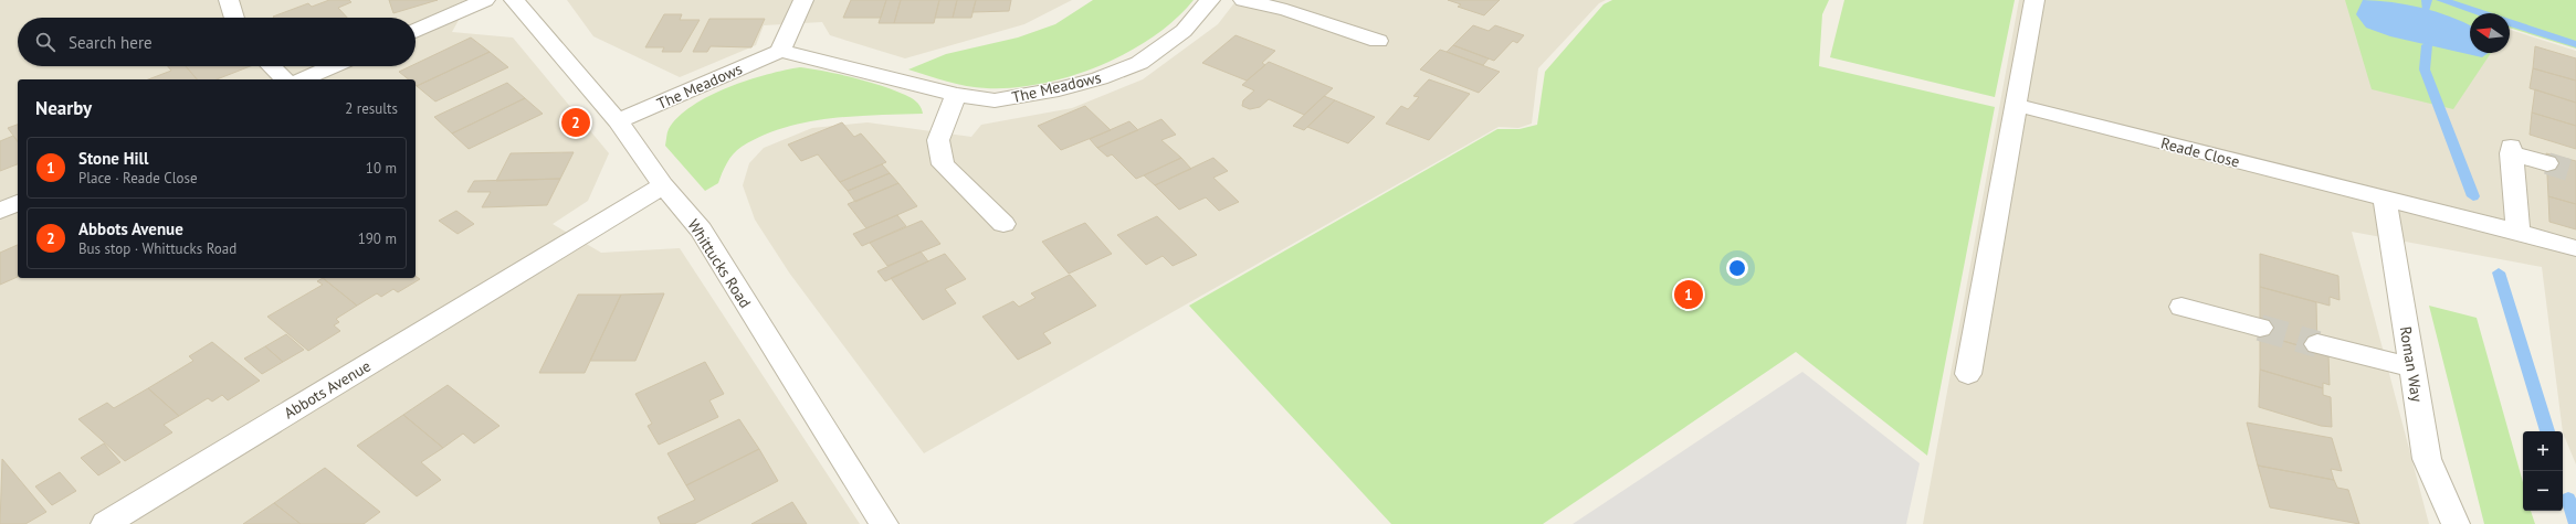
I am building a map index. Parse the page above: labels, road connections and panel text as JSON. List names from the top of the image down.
{
  "streets": {
    "street": [
      "The Meadows",
      "Reade Close",
      "Whittucks Road",
      "Roman Way",
      "Abbots Avenue"
    ]
  },
  "crossings": [
    ["The Meadows", "Whittucks Road"],
    ["Reade Close", "Roman Way"],
    ["Whittucks Road", "Abbots Avenue"]
  ],
  "north": "left",
  "page": {
    "search": "Search here",
    "heading": ["Nearby", "2 results"],
    "pins": ["2", "1"],
    "list": [
      {
        "mark": "1",
        "name": "Stone Hill",
        "note": "Place · Reade Close",
        "value": "10 m"
      },
      {
        "mark": "2",
        "name": "Abbots Avenue",
        "note": "Bus stop · Whittucks Road",
        "value": "190 m"
      }
    ],
    "map_buttons": ["+", "−"]
  }
}
